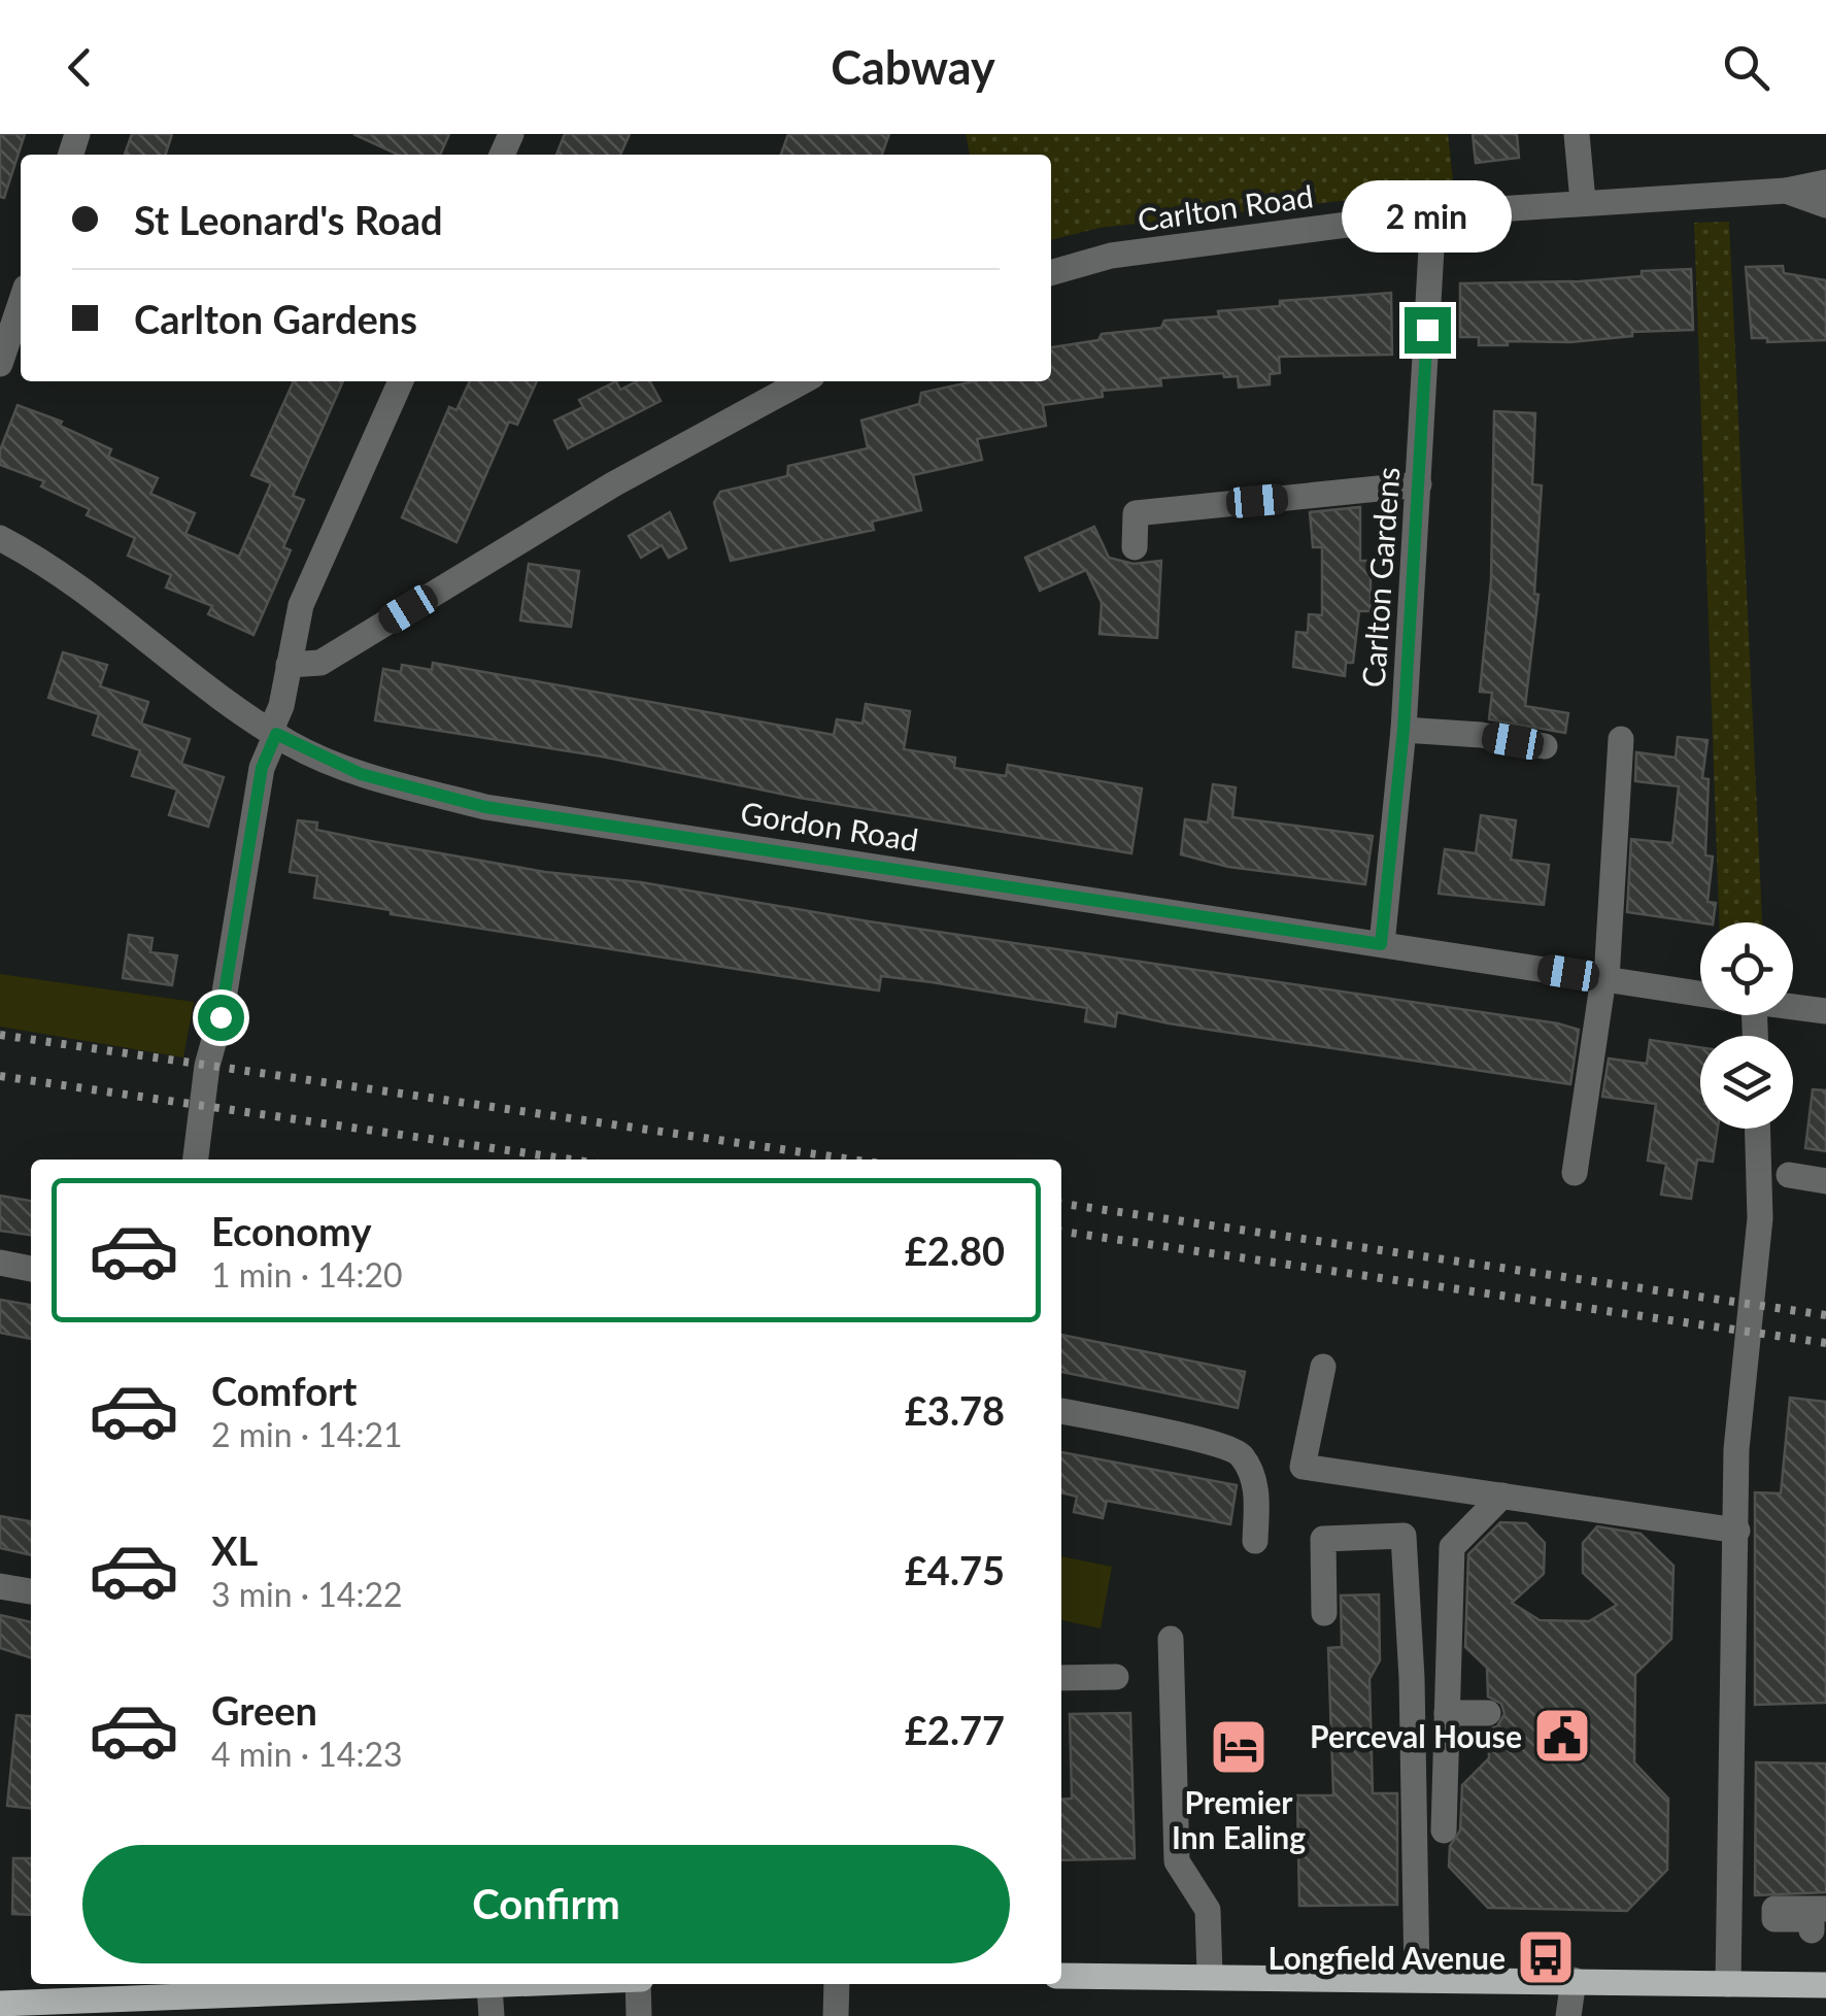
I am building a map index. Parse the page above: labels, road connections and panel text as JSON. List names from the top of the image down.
{
  "streets": {
    "street": ["Carlton Road", "Carlton Gardens", "Gordon Road"]
  },
  "crossings": [
    ["Carlton Road", "Carlton Gardens"],
    ["Carlton Gardens", "Gordon Road"]
  ],
  "places": {
    "public building": ["Perceval House"],
    "hotel": ["Premier Inn Ealing"],
    "bus stop": ["Longfield Avenue"]
  },
  "page": {
    "header": "Cabway",
    "banner": ["St Leonard's Road", "Carlton Gardens"],
    "bubble": "2 min",
    "list": [
      {
        "name": "Economy",
        "note": "1 min · 14:20",
        "value": "£2.80"
      },
      {
        "name": "Comfort",
        "note": "2 min · 14:21",
        "value": "£3.78"
      },
      {
        "name": "XL",
        "note": "3 min · 14:22",
        "value": "£4.75"
      },
      {
        "name": "Green",
        "note": "4 min · 14:23",
        "value": "£2.77"
      }
    ],
    "buttons": "Confirm"
  }
}
